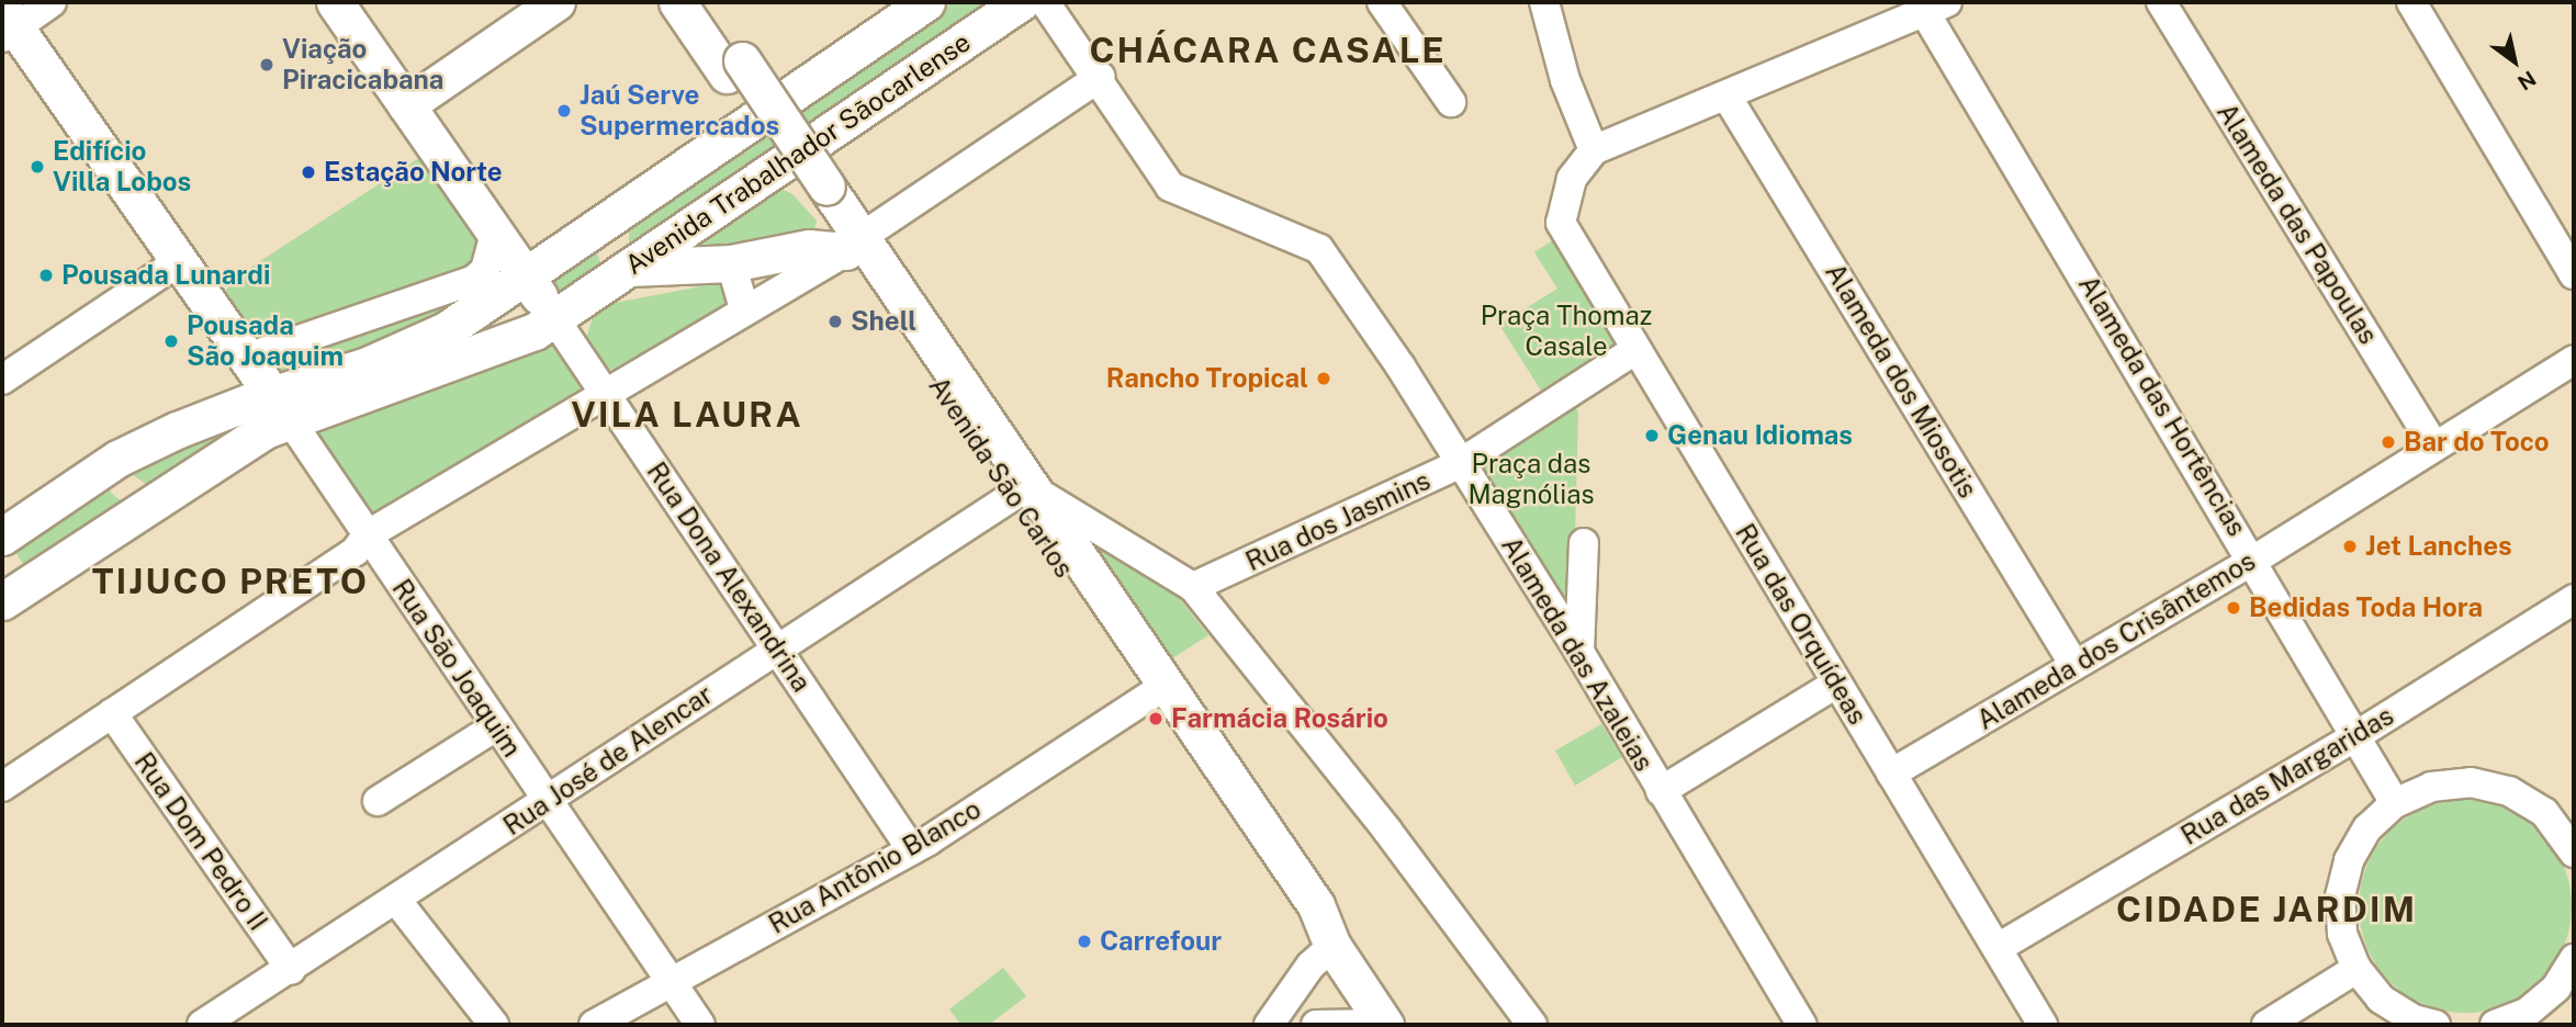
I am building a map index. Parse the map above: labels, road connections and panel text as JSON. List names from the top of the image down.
{
  "streets": {
    "main road": [
      "Avenida Trabalhador Sãocarlense",
      "Avenida São Carlos",
      "Rua Dona Alexandrina",
      "Rua São Joaquim"
    ],
    "street": [
      "Alameda das Papoulas",
      "Alameda dos Miosotis",
      "Alameda das Hortências",
      "Rua dos Jasmins",
      "Rua das Orquídeas",
      "Alameda dos Crisântemos",
      "Alameda das Azaleias",
      "Rua José de Alencar",
      "Rua das Margaridas",
      "Rua Dom Pedro II",
      "Rua Antônio Blanco"
    ]
  },
  "crossings": [
    ["Avenida Trabalhador Sãocarlense", "Rua Dona Alexandrina"],
    ["Avenida Trabalhador Sãocarlense", "Rua São Joaquim"],
    ["Alameda das Papoulas", "Alameda dos Crisântemos"],
    ["Alameda dos Miosotis", "Alameda dos Crisântemos"],
    ["Alameda das Hortências", "Alameda dos Crisântemos"],
    ["Alameda das Hortências", "Rua das Margaridas"],
    ["Avenida São Carlos", "Rua José de Alencar"],
    ["Avenida São Carlos", "Rua Antônio Blanco"],
    ["Rua dos Jasmins", "Rua das Orquídeas"],
    ["Rua dos Jasmins", "Alameda das Azaleias"],
    ["Rua Dona Alexandrina", "Rua José de Alencar"],
    ["Rua Dona Alexandrina", "Rua Antônio Blanco"],
    ["Rua das Orquídeas", "Alameda dos Crisântemos"],
    ["Rua das Orquídeas", "Rua das Margaridas"],
    ["Rua São Joaquim", "Rua José de Alencar"],
    ["Rua São Joaquim", "Rua Antônio Blanco"],
    ["Rua José de Alencar", "Rua Dom Pedro II"]
  ],
  "districts": [
    "CHÁCARA CASALE",
    "VILA LAURA",
    "TIJUCO PRETO",
    "CIDADE JARDIM"
  ],
  "parks": ["Praça Thomaz Casale", "Praça das Magnólias"],
  "places": [
    "Viação Piracicabana",
    "Jaú Serve Supermercados",
    "Edifício Villa Lobos",
    "Estação Norte",
    "Pousada Lunardi",
    "Shell",
    "Pousada São Joaquim",
    "Rancho Tropical",
    "Genau Idiomas",
    "Bar do Toco",
    "Jet Lanches",
    "Bedidas Toda Hora",
    "Farmácia Rosário",
    "Carrefour"
  ],
  "north": "bottom right"
}
